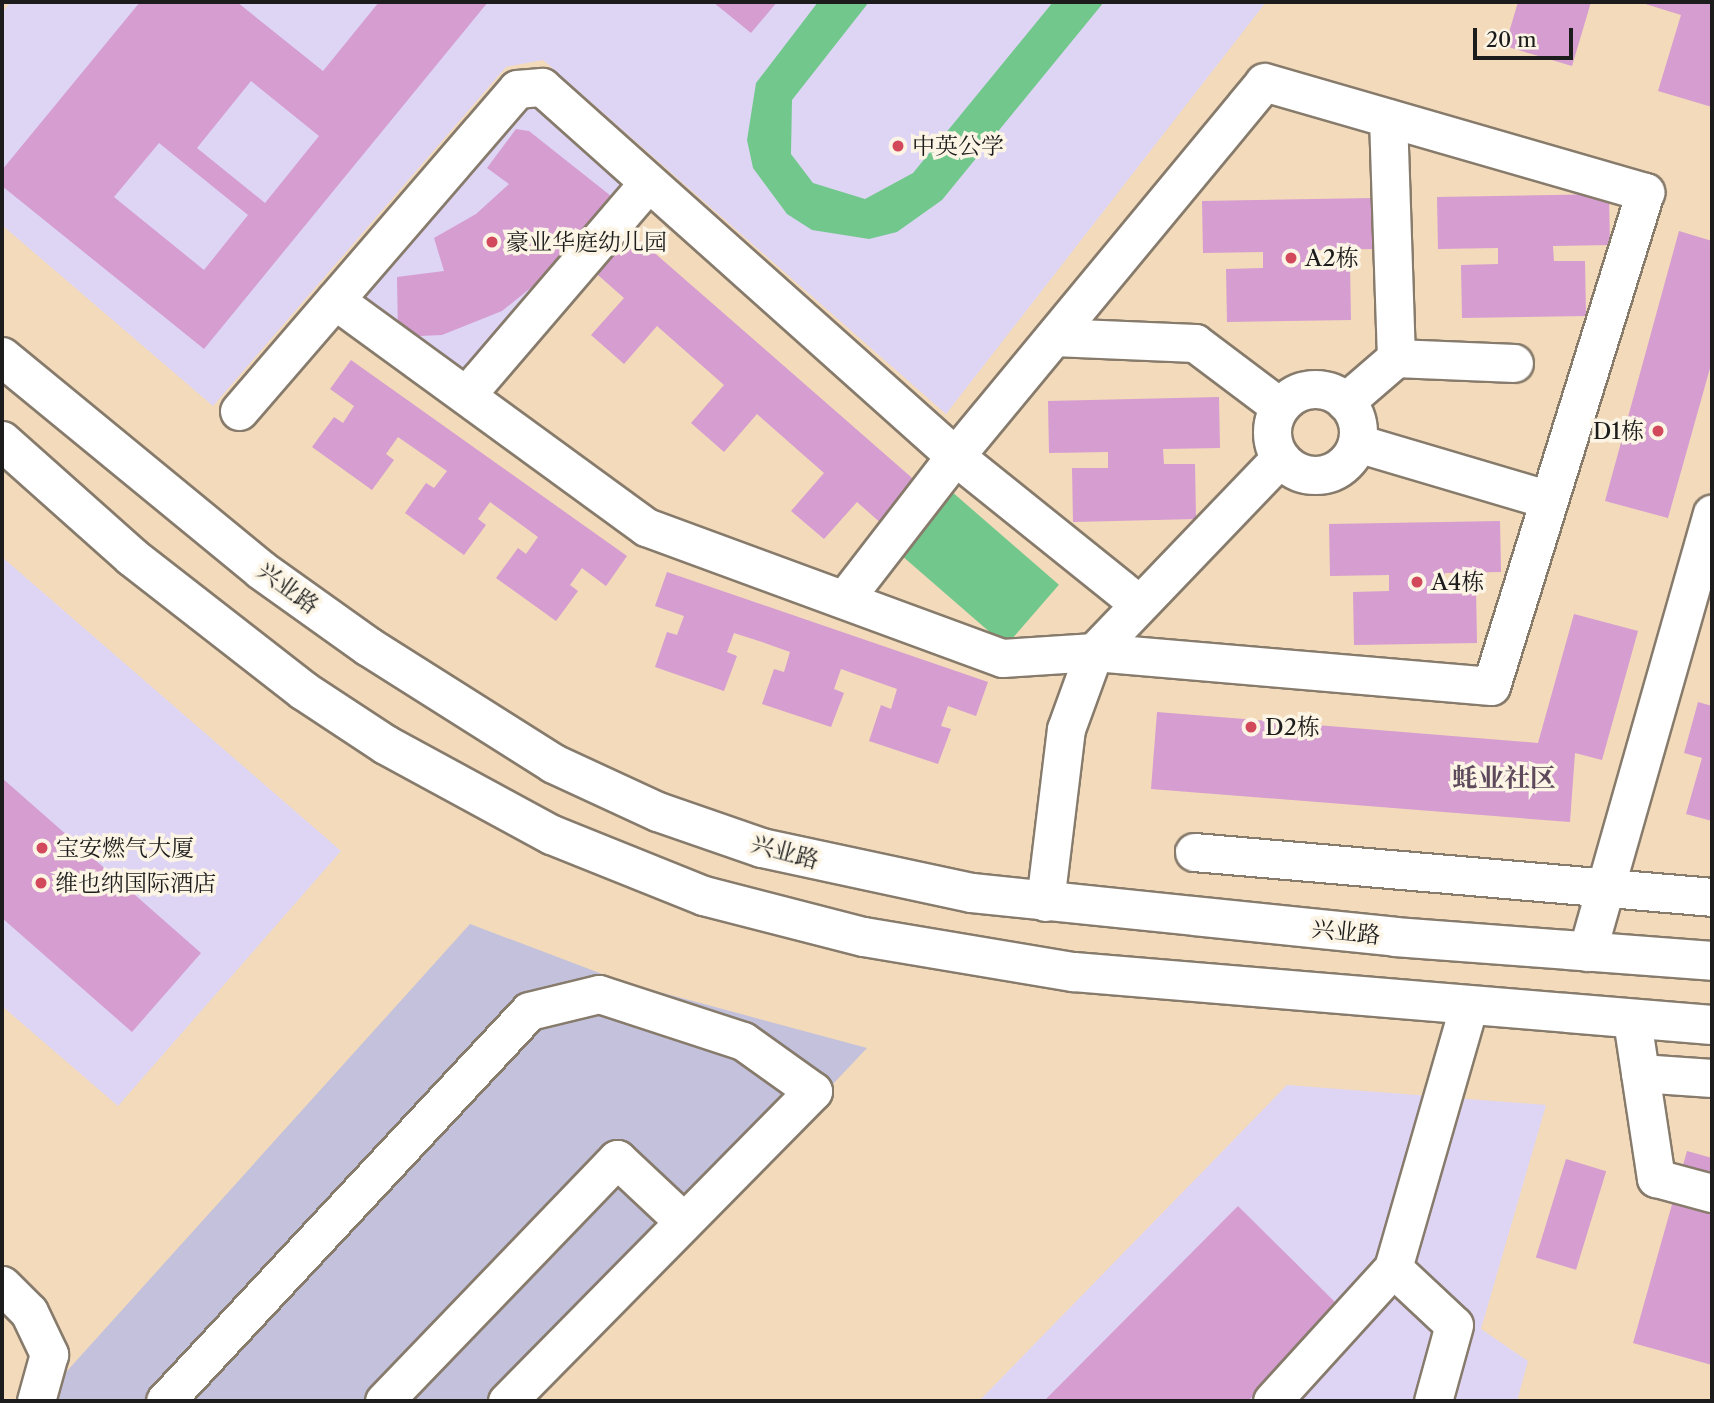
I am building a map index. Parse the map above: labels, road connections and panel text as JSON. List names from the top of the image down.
{
  "streets": {
    "main road": ["兴业路"]
  },
  "districts": ["蚝业社区"],
  "places": [
    "中英公学",
    "豪业华庭幼儿园",
    "A2栋",
    "D1栋",
    "A4栋",
    "D2栋",
    "宝安燃气大厦",
    "维也纳国际酒店"
  ],
  "scale_bar": "20 m"
}
